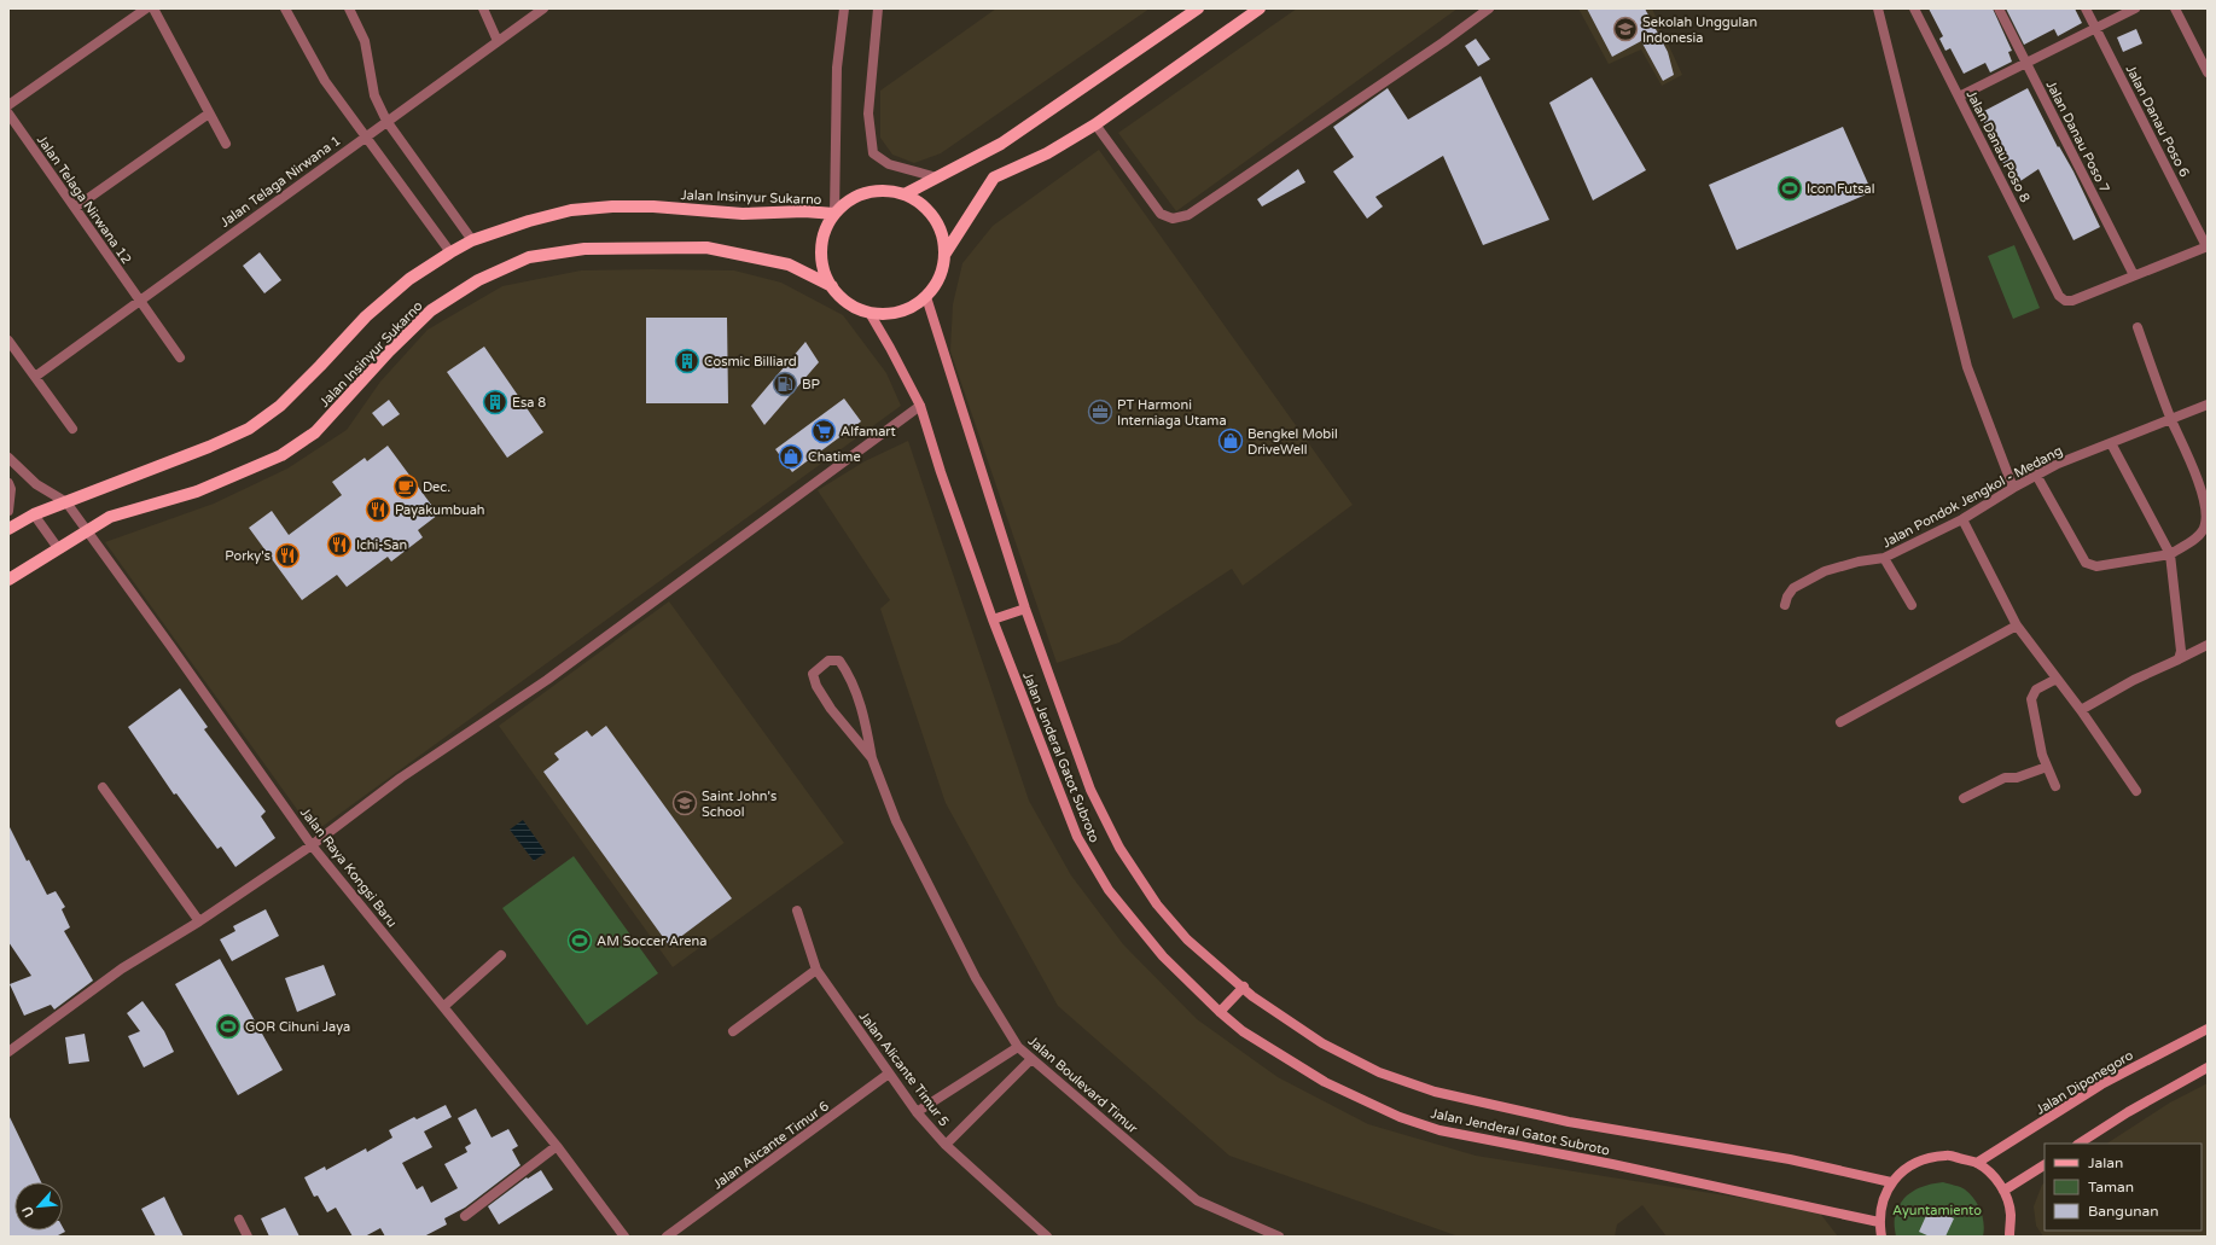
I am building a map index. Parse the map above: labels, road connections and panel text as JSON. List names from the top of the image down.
{
  "streets": {
    "main road": ["Jalan Insinyur Sukarno"],
    "street": [
      "Jalan Danau Poso 6",
      "Jalan Danau Poso 7",
      "Jalan Danau Poso 8",
      "Jalan Telaga Nirwana 1",
      "Jalan Telaga Nirwana 12",
      "Jalan Pondok Jengkol - Medang",
      "Jalan Jenderal Gatot Subroto",
      "Jalan Raya Kongsi Baru",
      "Jalan Alicante Timur 5",
      "Jalan Diponegoro",
      "Jalan Boulevard Timur",
      "Jalan Alicante Timur 6"
    ]
  },
  "crossings": [
    ["Jalan Danau Poso 7", "Jalan Danau Poso 8"],
    ["Jalan Telaga Nirwana 1", "Jalan Telaga Nirwana 12"],
    ["Jalan Insinyur Sukarno", "Jalan Jenderal Gatot Subroto"],
    ["Jalan Insinyur Sukarno", "Jalan Raya Kongsi Baru"],
    ["Jalan Alicante Timur 5", "Jalan Alicante Timur 6"]
  ],
  "parks": ["Ayuntamiento"],
  "places": {
    "school or university": ["Sekolah Unggulan Indonesia", "Saint John's School"],
    "sports": ["Icon Futsal", "AM Soccer Arena", "GOR Cihuni Jaya"],
    "building": ["Cosmic Billiard", "Esa 8"],
    "fuel station": ["BP"],
    "office": ["PT Harmoni Interniaga Utama"],
    "supermarket": ["Alfamart"],
    "shop": ["Bengkel Mobil DriveWell", "Chatime"],
    "cafe": ["Dec."],
    "restaurant": ["Payakumbuah", "Ichi-San", "Porky's"]
  },
  "legend": ["Jalan", "Taman", "Bangunan"],
  "north": "bottom left"
}
